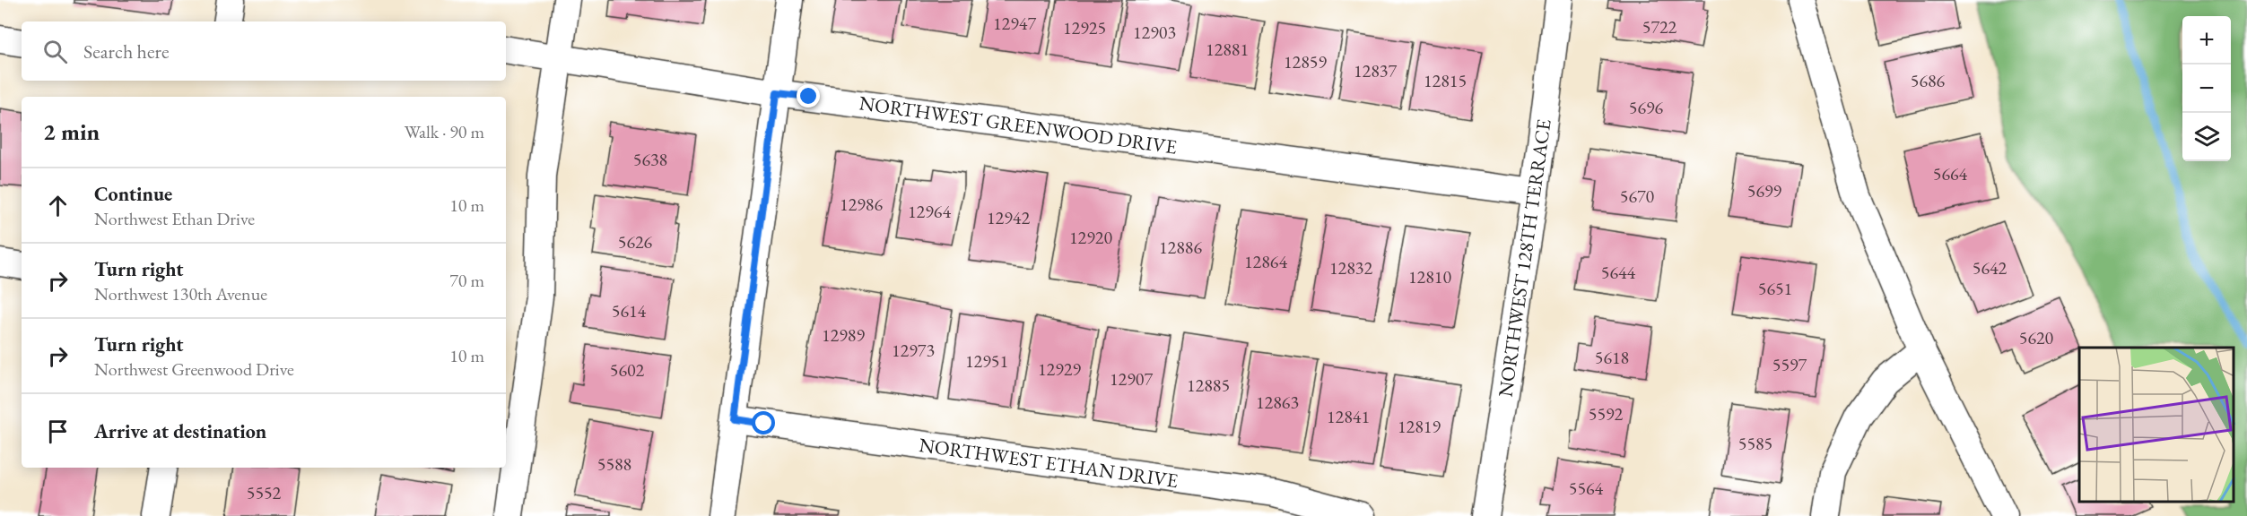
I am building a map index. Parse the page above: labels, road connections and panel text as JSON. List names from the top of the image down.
{
  "streets": {
    "street": ["NORTHWEST GREENWOOD DRIVE", "NORTHWEST 128TH TERRACE", "NORTHWEST ETHAN DRIVE"]
  },
  "crossings": [
    ["NORTHWEST GREENWOOD DRIVE", "NORTHWEST 128TH TERRACE"]
  ],
  "house_numbers": [
    "12947",
    "5722",
    "12925",
    "12903",
    "12881",
    "12859",
    "12837",
    "12815",
    "5686",
    "5696",
    "5638",
    "5664",
    "5699",
    "5670",
    "12986",
    "12964",
    "12942",
    "12920",
    "5626",
    "12886",
    "12864",
    "12832",
    "5642",
    "5644",
    "12810",
    "5651",
    "5614",
    "12989",
    "5620",
    "12973",
    "5618",
    "12951",
    "5597",
    "12929",
    "5602",
    "12907",
    "12885",
    "12863",
    "5592",
    "12841",
    "12819",
    "5585",
    "5588",
    "5564",
    "5552"
  ],
  "page": {
    "map_buttons": ["+", "−"],
    "search": "Search here",
    "heading": ["2 min", "Walk · 90 m"],
    "list": [
      ["Continue", "Northwest Ethan Drive", "10 m"],
      ["Turn right", "Northwest 130th Avenue", "70 m"],
      ["Turn right", "Northwest Greenwood Drive", "10 m"],
      "Arrive at destination"
    ]
  }
}
